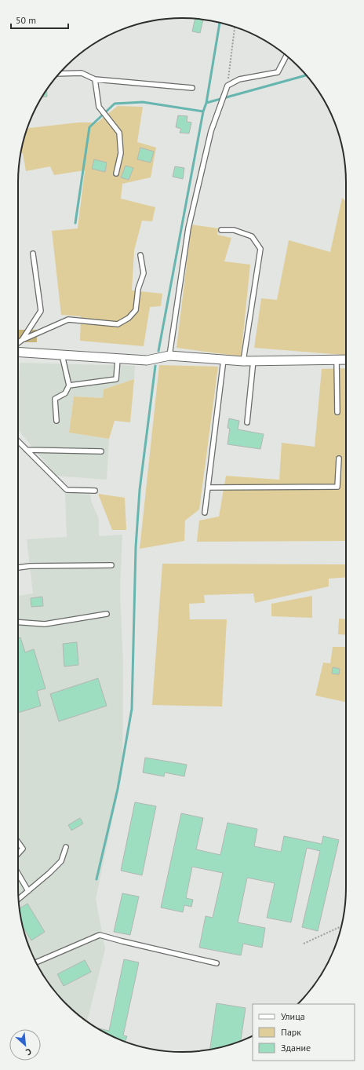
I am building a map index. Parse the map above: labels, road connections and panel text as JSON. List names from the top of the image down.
{
  "legend": ["Улица", "Парк", "Здание"],
  "scale_bar": "50 m",
  "north": "bottom right"
}
